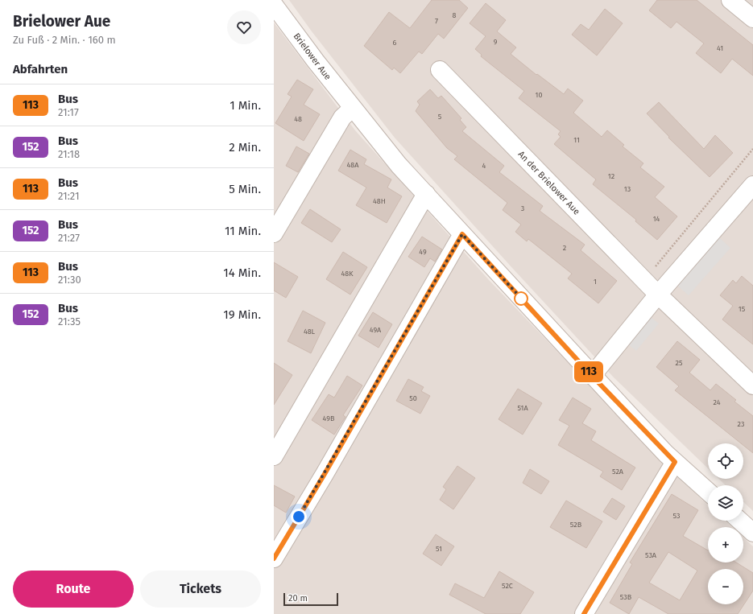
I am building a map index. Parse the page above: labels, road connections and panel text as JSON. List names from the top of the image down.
{
  "streets": {
    "street": ["Brielower Aue", "An der Brielower Aue"]
  },
  "lines": ["bus line 113"],
  "house_numbers": [
    "8",
    "7",
    "9",
    "6",
    "41",
    "10",
    "5",
    "48",
    "11",
    "48A",
    "4",
    "12",
    "13",
    "48H",
    "3",
    "14",
    "2",
    "49",
    "48K",
    "1",
    "15",
    "49A",
    "48L",
    "25",
    "50",
    "24",
    "51A",
    "49B",
    "23",
    "52A",
    "53",
    "52B",
    "51",
    "53A",
    "52C",
    "53B"
  ],
  "scale_bar": "20 m",
  "page": {
    "heading": [
      ["Brielower Aue", "Zu Fuß · 2 Min. · 160 m"],
      "Abfahrten"
    ],
    "on_map": "113",
    "list": [
      {
        "mark": "113",
        "name": "Bus",
        "note": "21:17",
        "value": "1 Min."
      },
      {
        "mark": "152",
        "name": "Bus",
        "note": "21:18",
        "value": "2 Min."
      },
      {
        "mark": "113",
        "name": "Bus",
        "note": "21:21",
        "value": "5 Min."
      },
      {
        "mark": "152",
        "name": "Bus",
        "note": "21:27",
        "value": "11 Min."
      },
      {
        "mark": "113",
        "name": "Bus",
        "note": "21:30",
        "value": "14 Min."
      },
      {
        "mark": "152",
        "name": "Bus",
        "note": "21:35",
        "value": "19 Min."
      }
    ],
    "map_buttons": ["+", "−"],
    "buttons": ["Route", "Tickets"],
    "scale": "20 m"
  }
}
